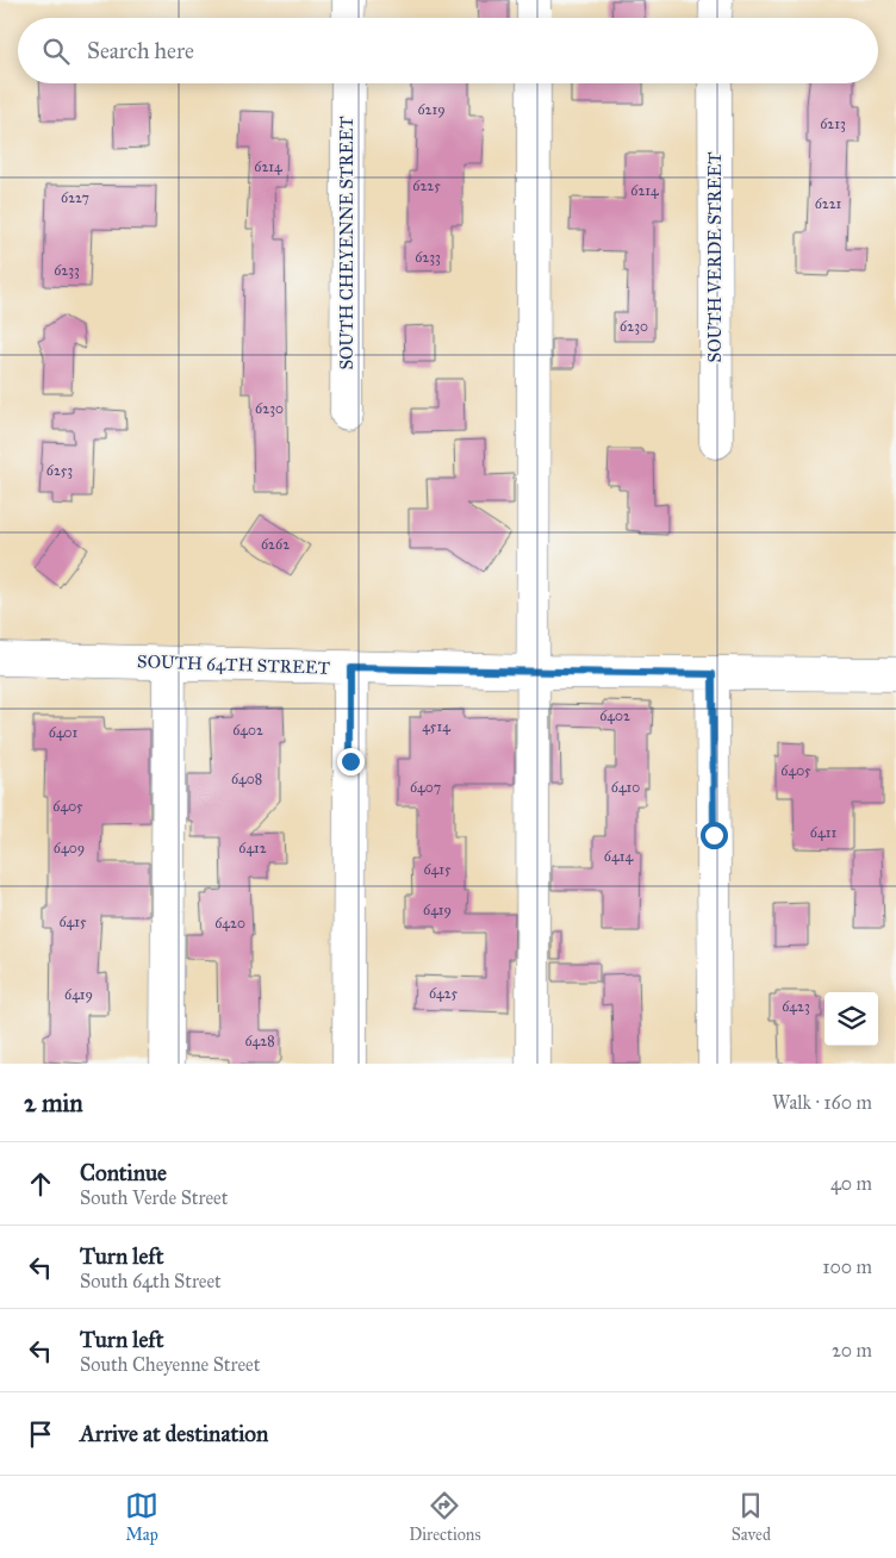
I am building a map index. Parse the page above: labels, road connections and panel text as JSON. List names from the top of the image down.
{
  "streets": {
    "street": ["SOUTH CHEYENNE STREET", "SOUTH VERDE STREET", "SOUTH 64TH STREET"]
  },
  "house_numbers": [
    "6219",
    "6213",
    "6214",
    "6225",
    "6214",
    "6227",
    "6221",
    "6233",
    "6233",
    "6230",
    "6230",
    "6253",
    "6262",
    "6402",
    "4514",
    "6402",
    "6401",
    "6405",
    "6408",
    "6407",
    "6410",
    "6405",
    "6411",
    "6409",
    "6412",
    "6414",
    "6415",
    "6419",
    "6415",
    "6420",
    "6425",
    "6419",
    "6423",
    "6428"
  ],
  "page": {
    "search": "Search here",
    "heading": ["2 min", "Walk · 160 m"],
    "list": [
      ["Continue", "South Verde Street", "40 m"],
      ["Turn left", "South 64th Street", "100 m"],
      ["Turn left", "South Cheyenne Street", "20 m"],
      "Arrive at destination"
    ],
    "nav": ["Map", "Directions", "Saved"]
  }
}
